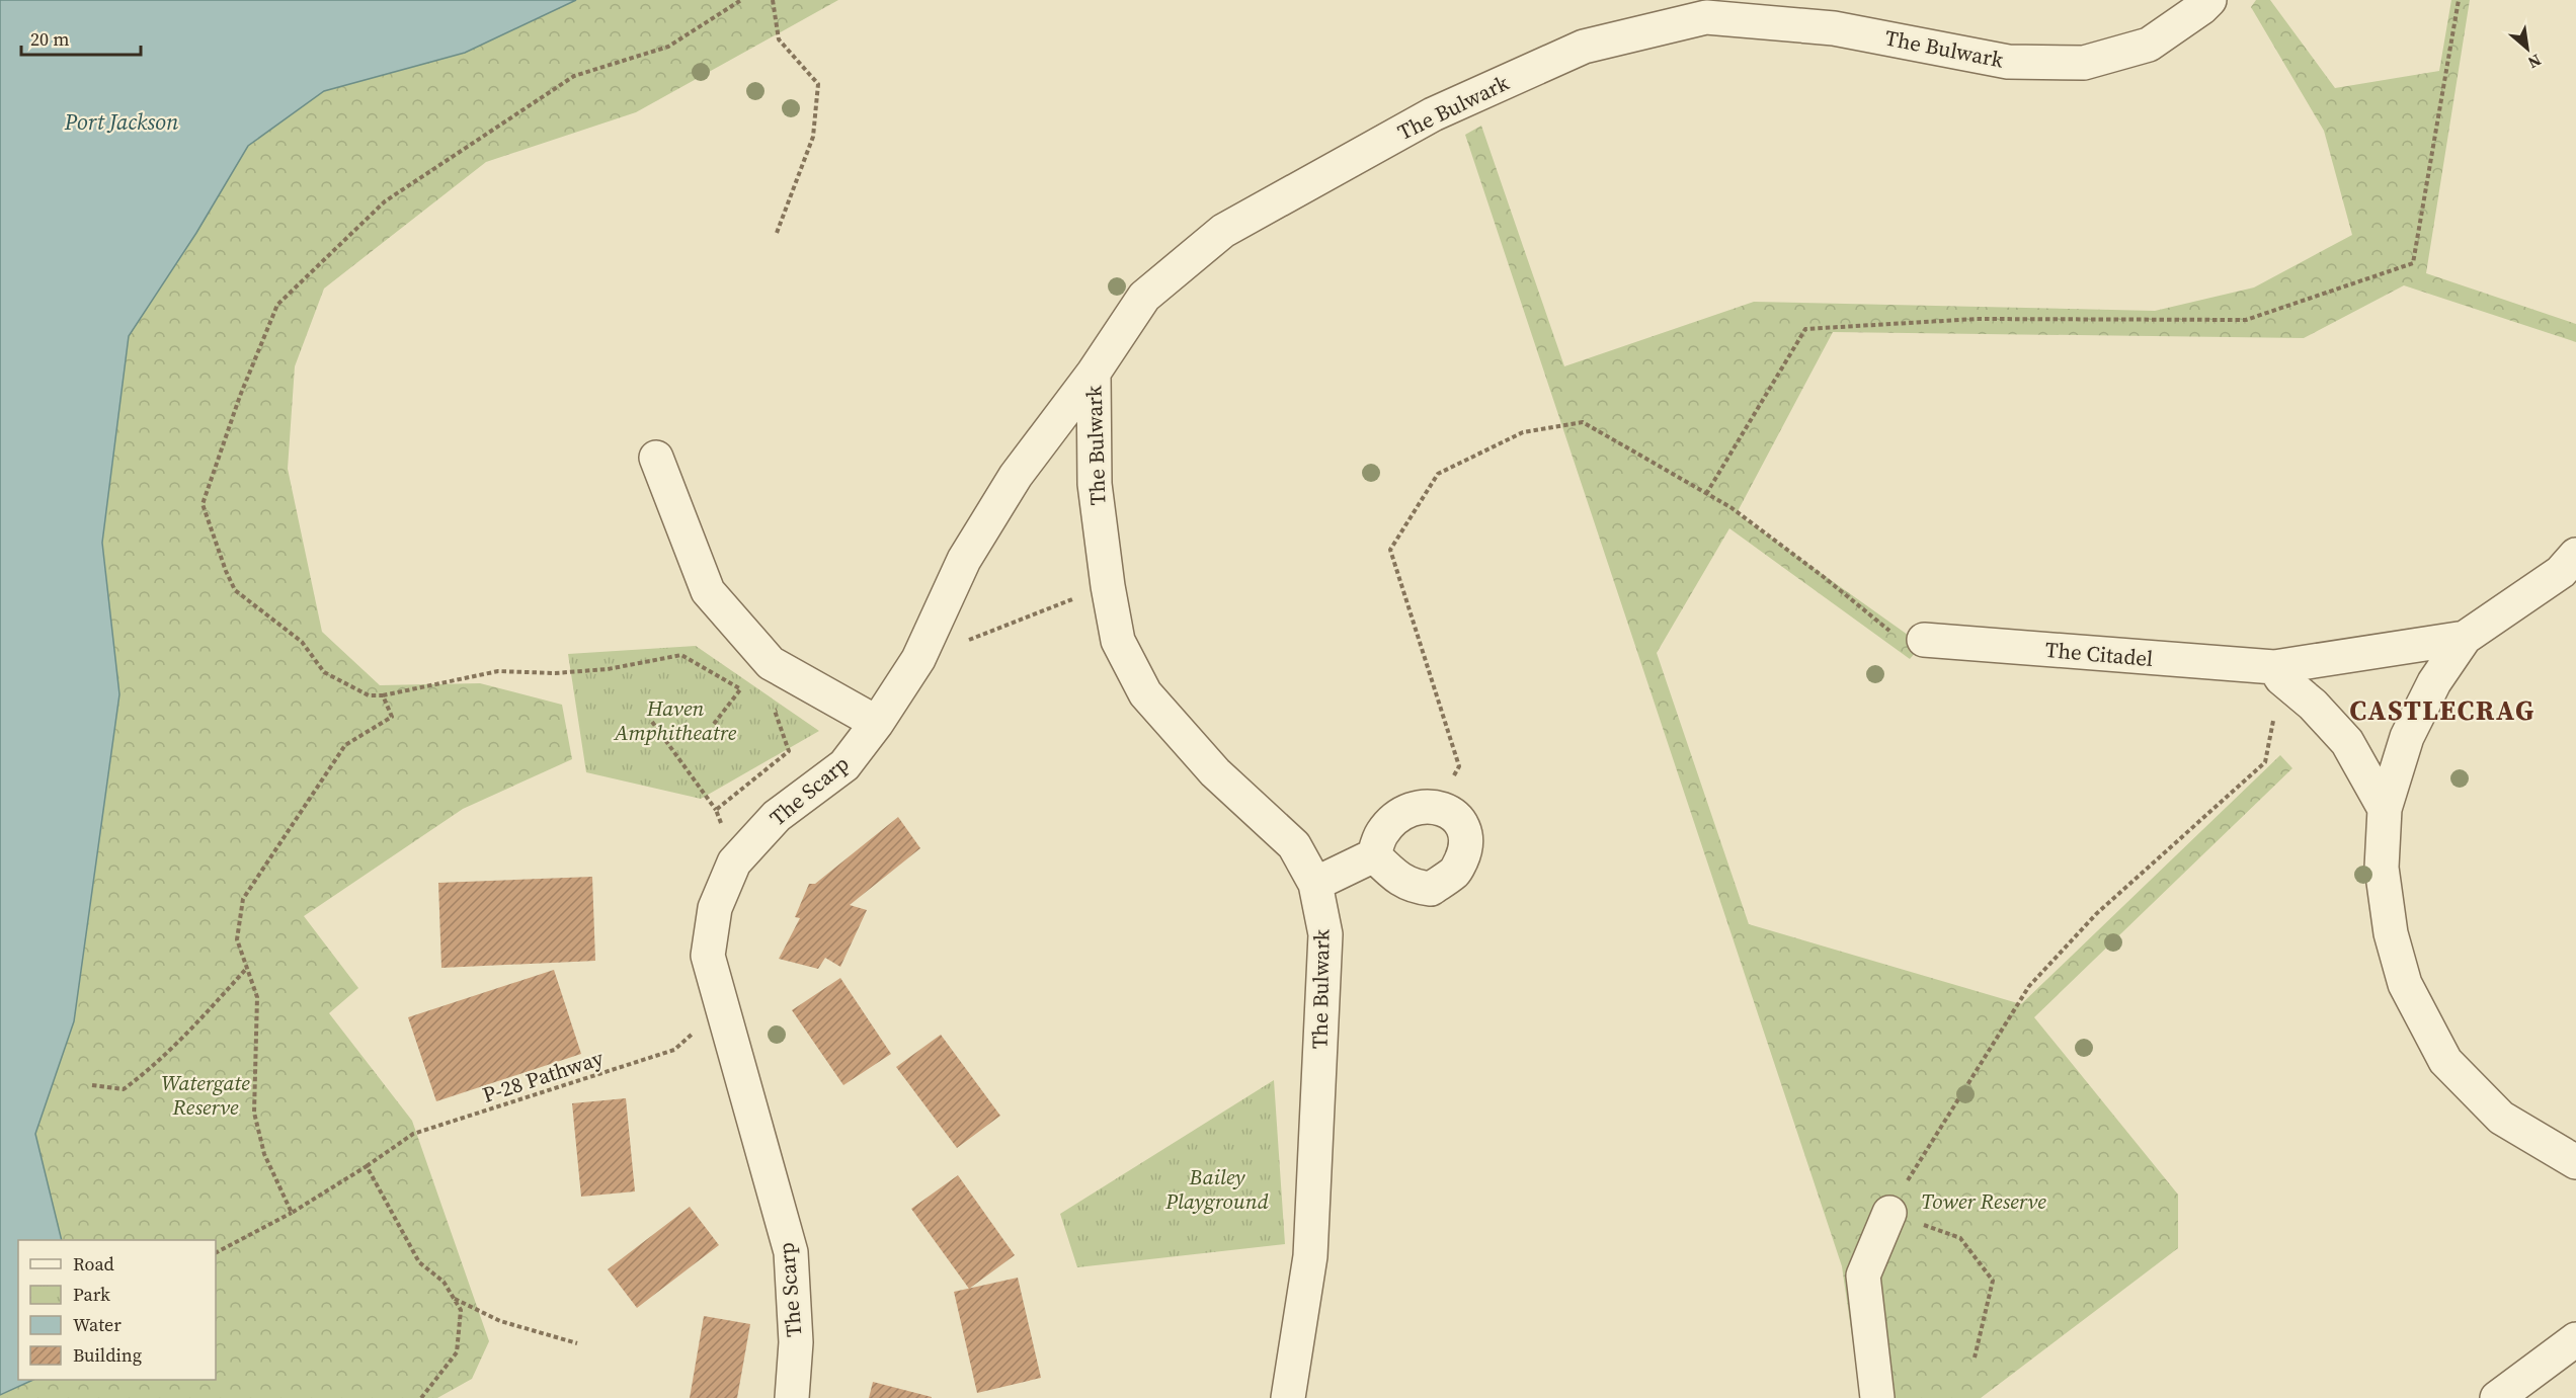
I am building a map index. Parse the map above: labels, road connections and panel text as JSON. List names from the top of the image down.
{
  "streets": {
    "street": ["The Bulwark", "The Citadel", "The Scarp"],
    "path": ["P-28 Pathway"]
  },
  "crossings": [
    ["The Bulwark", "The Scarp"],
    ["The Scarp", "P-28 Pathway"]
  ],
  "districts": ["CASTLECRAG"],
  "water": ["Port Jackson"],
  "parks": [
    "Haven Amphitheatre",
    "Watergate Reserve",
    "Bailey Playground",
    "Tower Reserve"
  ],
  "legend": [
    "Road",
    "Park",
    "Water",
    "Building"
  ],
  "scale_bar": "20 m",
  "north": "bottom right"
}
